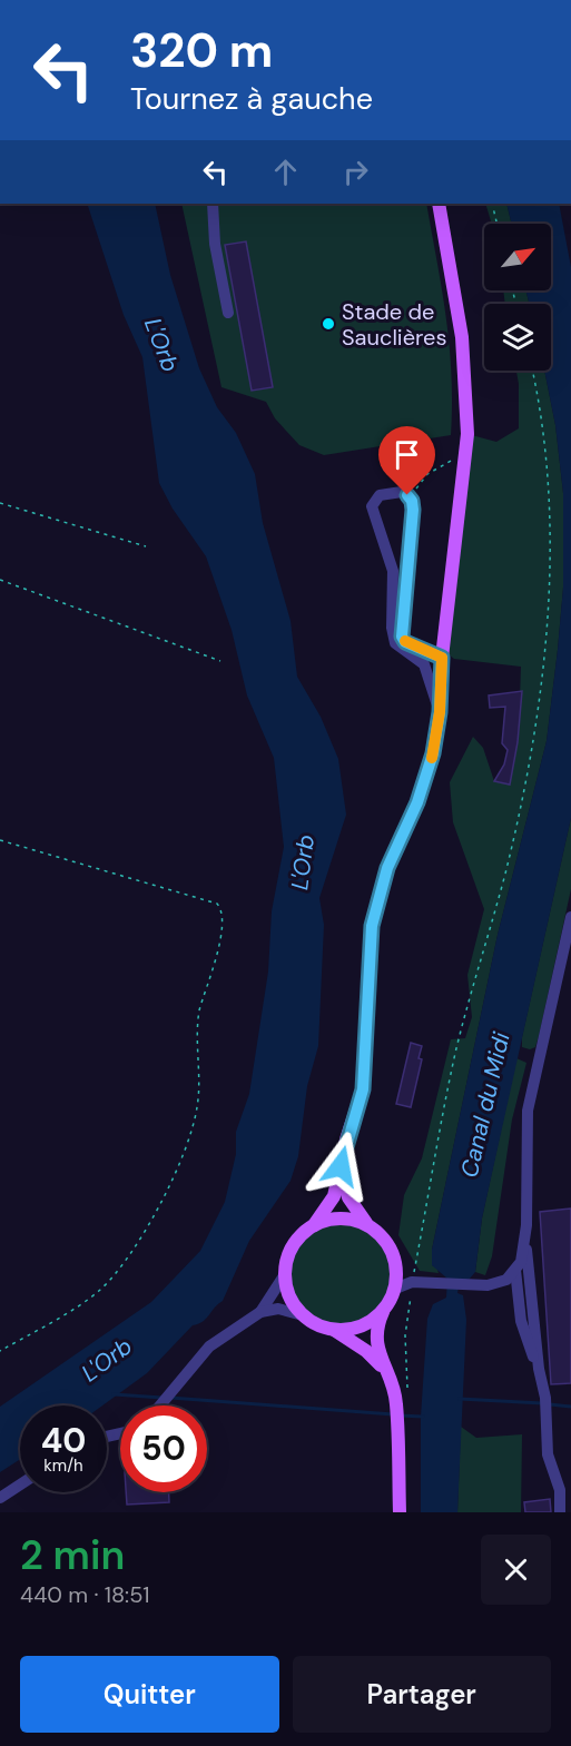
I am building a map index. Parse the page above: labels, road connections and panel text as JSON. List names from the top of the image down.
{
  "water": ["L'Orb", "Canal du Midi"],
  "places": ["Stade de Sauclières"],
  "north": "top right",
  "page": {
    "turn": ["320 m", "Tournez à gauche"],
    "speed": "40 km/h",
    "limit": "50",
    "heading": ["2 min", "440 m · 18:51"],
    "buttons": ["Quitter", "Partager"]
  }
}
